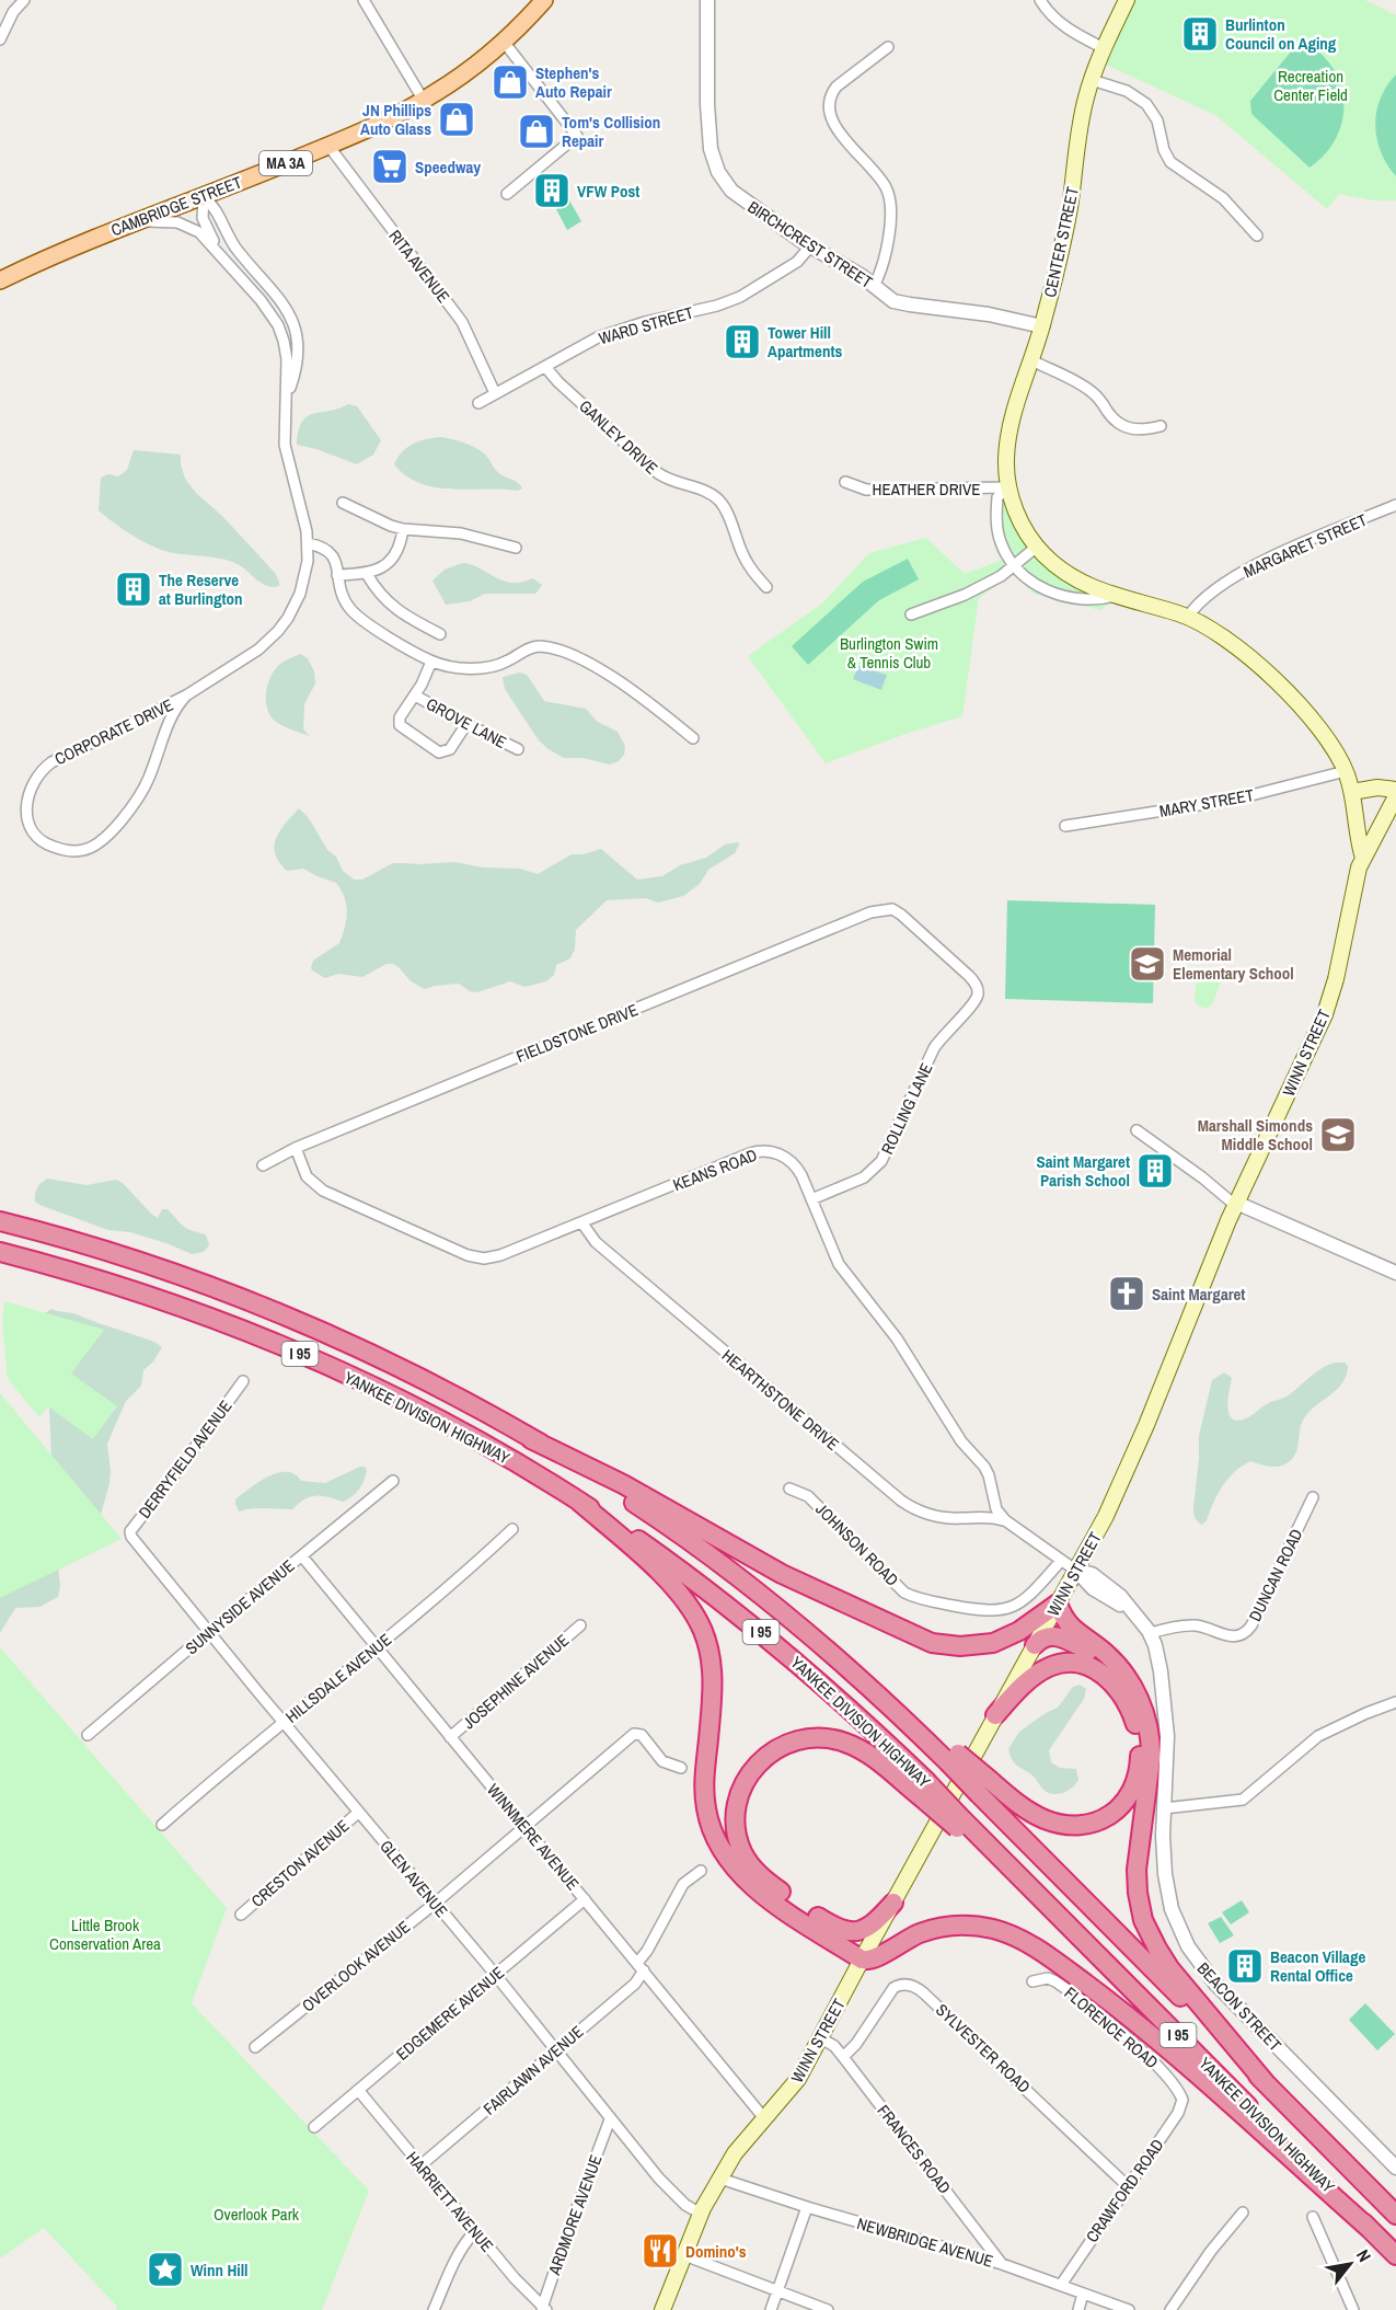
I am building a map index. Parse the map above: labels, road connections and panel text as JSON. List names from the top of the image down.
{
  "streets": {
    "highway": ["I 95", "YANKEE DIVISION HIGHWAY"],
    "main road": [
      "MA 3A",
      "CAMBRIDGE STREET",
      "CENTER STREET",
      "WINN STREET"
    ],
    "street": [
      "BIRCHCREST STREET",
      "RITA AVENUE",
      "WARD STREET",
      "GANLEY DRIVE",
      "HEATHER DRIVE",
      "MARGARET STREET",
      "GROVE LANE",
      "CORPORATE DRIVE",
      "MARY STREET",
      "FIELDSTONE DRIVE",
      "ROLLING LANE",
      "KEANS ROAD",
      "HEARTHSTONE DRIVE",
      "DERRYFIELD AVENUE",
      "JOHNSON ROAD",
      "DUNCAN ROAD",
      "SUNNYSIDE AVENUE",
      "HILLSDALE AVENUE",
      "JOSEPHINE AVENUE",
      "WINNMERE AVENUE",
      "CRESTON AVENUE",
      "GLEN AVENUE",
      "OVERLOOK AVENUE",
      "BEACON STREET",
      "EDGEMERE AVENUE",
      "FLORENCE ROAD",
      "SYLVESTER ROAD",
      "FAIRLAWN AVENUE",
      "FRANCES ROAD",
      "CRAWFORD ROAD",
      "HARRIETT AVENUE",
      "ARDMORE AVENUE",
      "NEWBRIDGE AVENUE"
    ]
  },
  "crossings": [
    ["CAMBRIDGE STREET", "RITA AVENUE"],
    ["CAMBRIDGE STREET", "CORPORATE DRIVE"],
    ["CENTER STREET", "BIRCHCREST STREET"],
    ["CENTER STREET", "HEATHER DRIVE"],
    ["CENTER STREET", "MARGARET STREET"],
    ["CENTER STREET", "MARY STREET"],
    ["CENTER STREET", "WINN STREET"],
    ["BIRCHCREST STREET", "WARD STREET"],
    ["RITA AVENUE", "WARD STREET"],
    ["WARD STREET", "GANLEY DRIVE"],
    ["FIELDSTONE DRIVE", "ROLLING LANE"],
    ["FIELDSTONE DRIVE", "KEANS ROAD"],
    ["WINN STREET", "KEANS ROAD"],
    ["WINN STREET", "WINNMERE AVENUE"],
    ["WINN STREET", "GLEN AVENUE"],
    ["WINN STREET", "BEACON STREET"],
    ["WINN STREET", "FRANCES ROAD"],
    ["WINN STREET", "NEWBRIDGE AVENUE"],
    ["ROLLING LANE", "KEANS ROAD"],
    ["KEANS ROAD", "HEARTHSTONE DRIVE"],
    ["KEANS ROAD", "JOHNSON ROAD"],
    ["KEANS ROAD", "BEACON STREET"],
    ["DERRYFIELD AVENUE", "GLEN AVENUE"],
    ["DUNCAN ROAD", "BEACON STREET"],
    ["SUNNYSIDE AVENUE", "WINNMERE AVENUE"],
    ["SUNNYSIDE AVENUE", "GLEN AVENUE"],
    ["HILLSDALE AVENUE", "WINNMERE AVENUE"],
    ["HILLSDALE AVENUE", "GLEN AVENUE"],
    ["JOSEPHINE AVENUE", "WINNMERE AVENUE"],
    ["WINNMERE AVENUE", "OVERLOOK AVENUE"],
    ["WINNMERE AVENUE", "EDGEMERE AVENUE"],
    ["WINNMERE AVENUE", "FAIRLAWN AVENUE"],
    ["CRESTON AVENUE", "GLEN AVENUE"],
    ["GLEN AVENUE", "OVERLOOK AVENUE"],
    ["GLEN AVENUE", "EDGEMERE AVENUE"],
    ["GLEN AVENUE", "FAIRLAWN AVENUE"],
    ["GLEN AVENUE", "ARDMORE AVENUE"],
    ["EDGEMERE AVENUE", "HARRIETT AVENUE"],
    ["FLORENCE ROAD", "CRAWFORD ROAD"],
    ["SYLVESTER ROAD", "FRANCES ROAD"],
    ["SYLVESTER ROAD", "CRAWFORD ROAD"],
    ["FAIRLAWN AVENUE", "HARRIETT AVENUE"],
    ["FRANCES ROAD", "NEWBRIDGE AVENUE"],
    ["CRAWFORD ROAD", "NEWBRIDGE AVENUE"],
    ["HARRIETT AVENUE", "ARDMORE AVENUE"]
  ],
  "parks": [
    "Recreation Center Field",
    "Burlington Swim & Tennis Club",
    "Little Brook Conservation Area",
    "Overlook Park"
  ],
  "places": {
    "building": [
      "Burlinton Council on Aging",
      "VFW Post",
      "Tower Hill Apartments",
      "The Reserve at Burlington",
      "Saint Margaret Parish School",
      "Beacon Village Rental Office"
    ],
    "shop": ["Stephen's Auto Repair", "JN Phillips Auto Glass", "Tom's Collision Repair"],
    "supermarket": ["Speedway"],
    "school or university": ["Memorial Elementary School", "Marshall Simonds Middle School"],
    "church": ["Saint Margaret"],
    "restaurant": ["Domino's"],
    "place": ["Winn Hill"]
  },
  "north": "top right"
}
